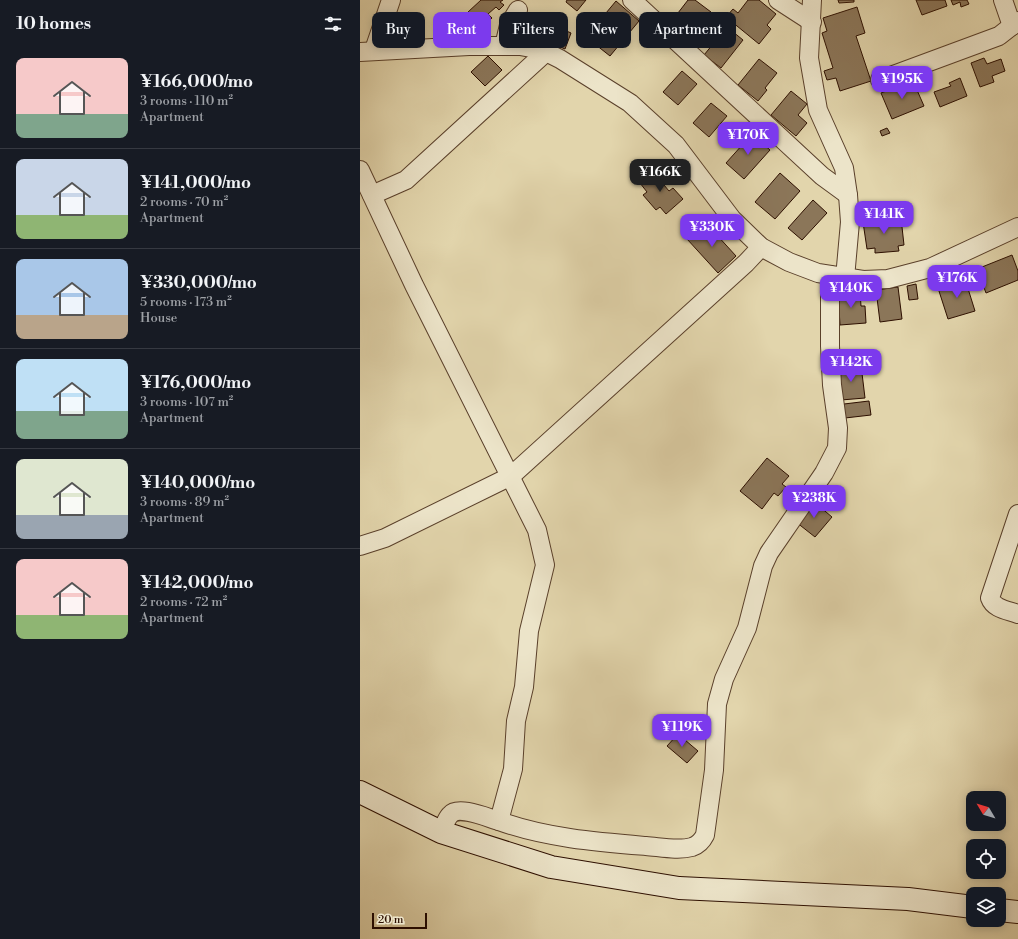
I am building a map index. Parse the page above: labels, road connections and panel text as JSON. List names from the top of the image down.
{
  "scale_bar": "20 m",
  "north": "top left",
  "page": {
    "heading": "10 homes",
    "chip": [
      "Buy",
      "Rent",
      "Filters",
      "New",
      "Apartment"
    ],
    "list": [
      {
        "name": "¥166,000/mo",
        "note": "3 rooms · 110 m² · Apartment"
      },
      {
        "name": "¥141,000/mo",
        "note": "2 rooms · 70 m² · Apartment"
      },
      {
        "name": "¥330,000/mo",
        "note": "5 rooms · 173 m² · House"
      },
      {
        "name": "¥176,000/mo",
        "note": "3 rooms · 107 m² · Apartment"
      },
      {
        "name": "¥140,000/mo",
        "note": "3 rooms · 89 m² · Apartment"
      },
      {
        "name": "¥142,000/mo",
        "note": "2 rooms · 72 m² · Apartment"
      }
    ],
    "price": [
      "¥195K",
      "¥170K",
      "¥166K",
      "¥141K",
      "¥330K",
      "¥176K",
      "¥140K",
      "¥142K",
      "¥238K",
      "¥119K"
    ],
    "scale": "20 m"
  }
}
